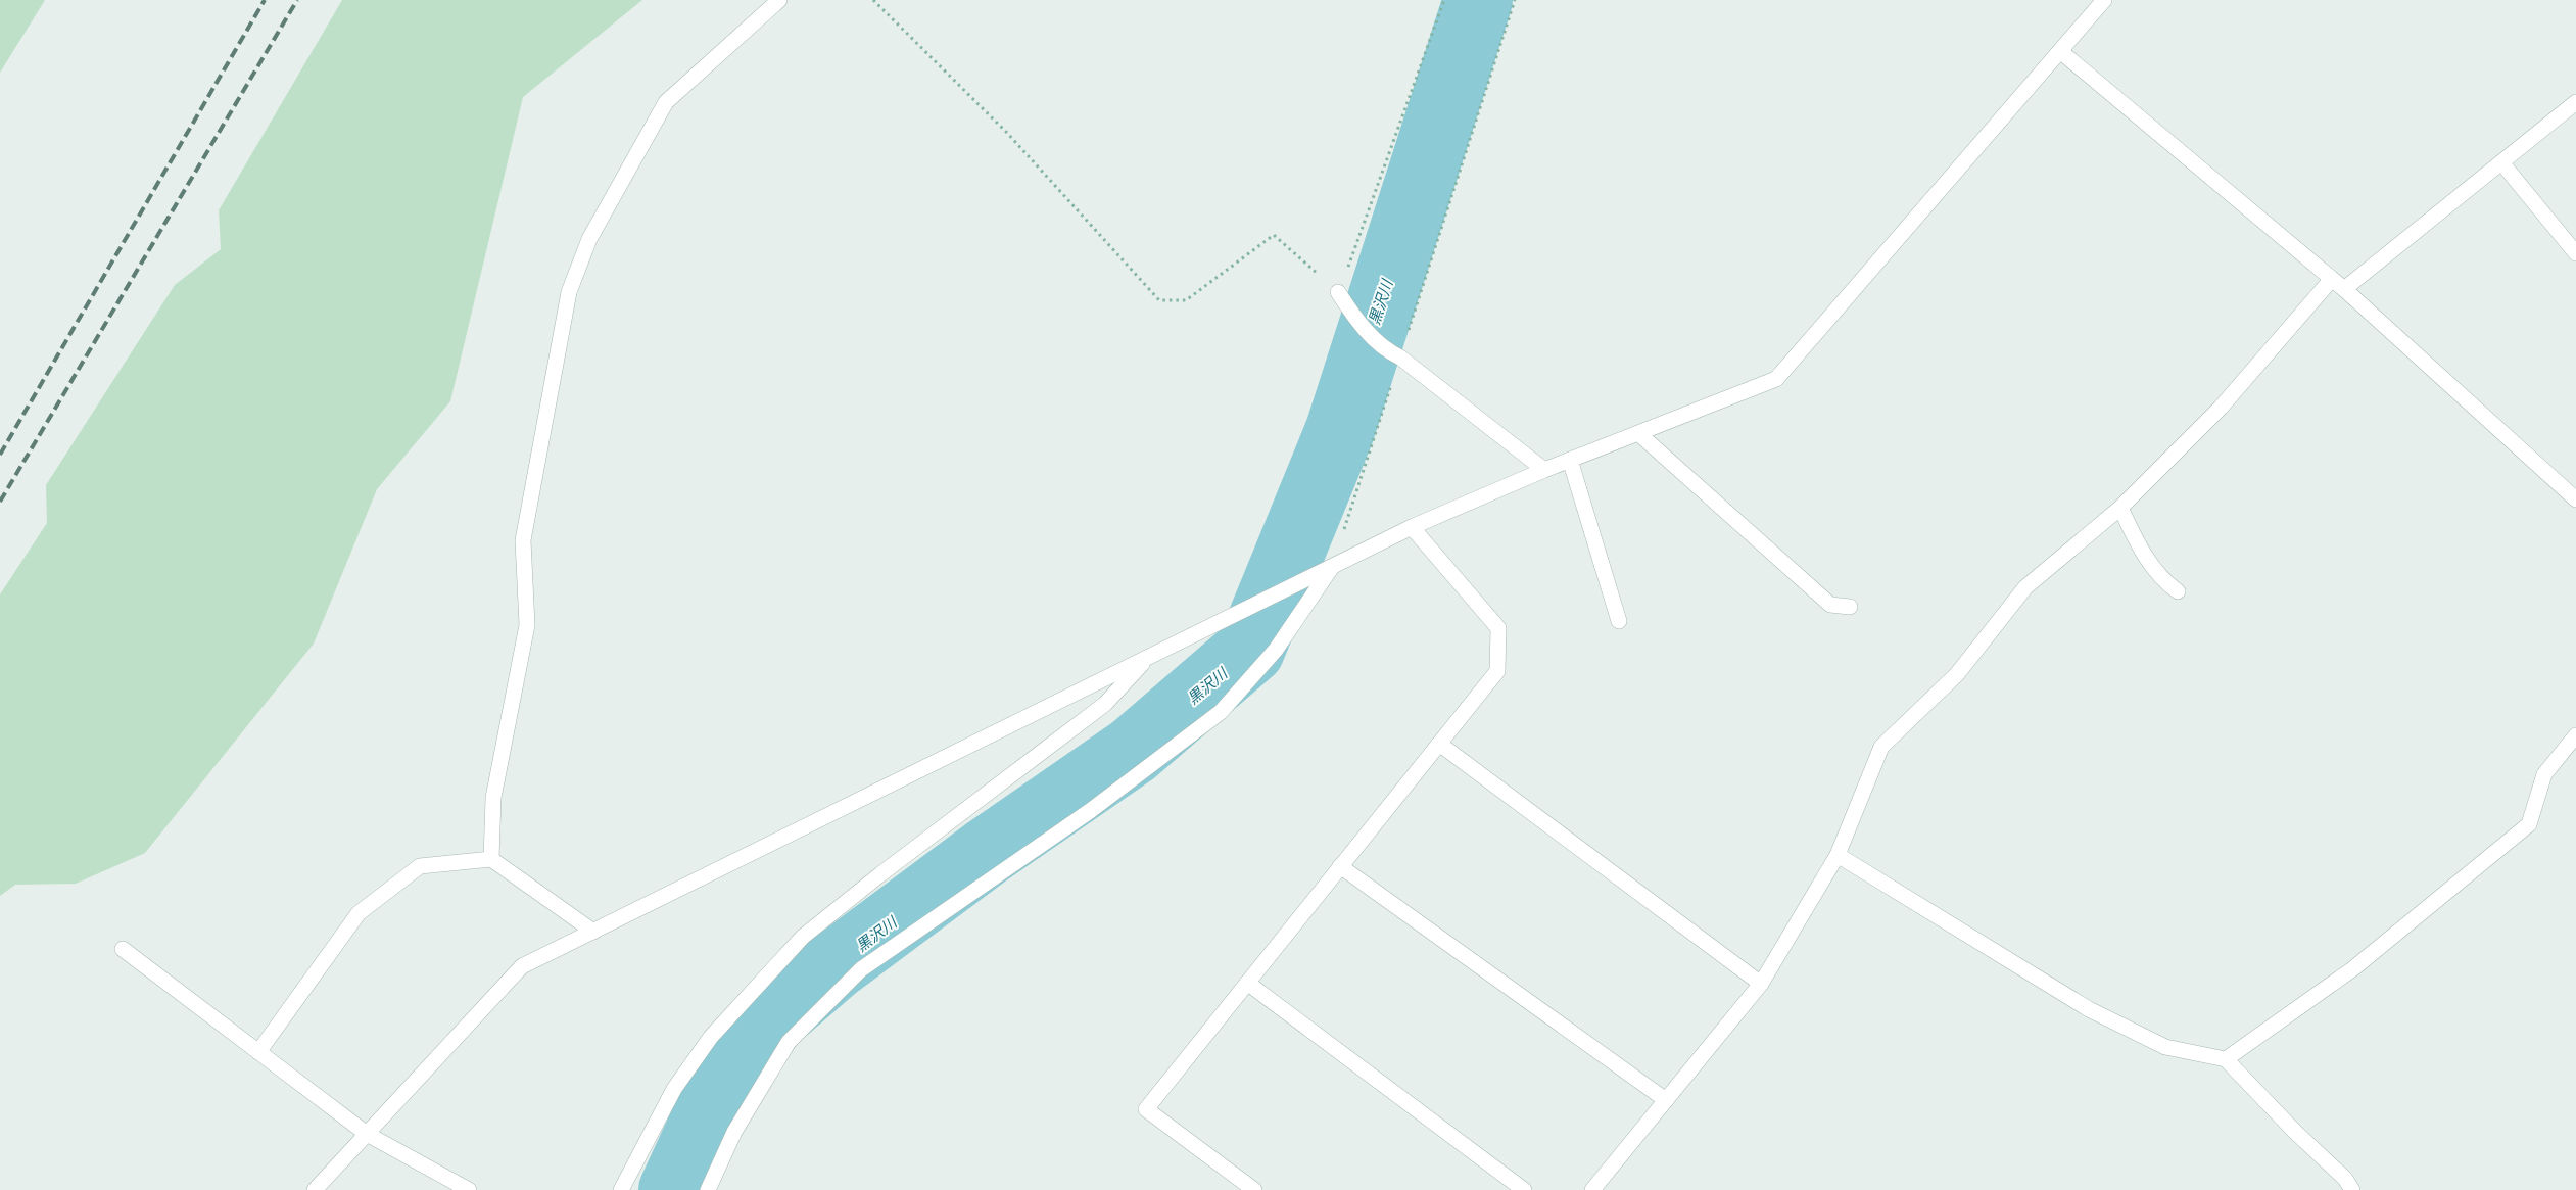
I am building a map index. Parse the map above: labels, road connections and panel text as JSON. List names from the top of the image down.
{
  "water": ["黒沢川"]
}
